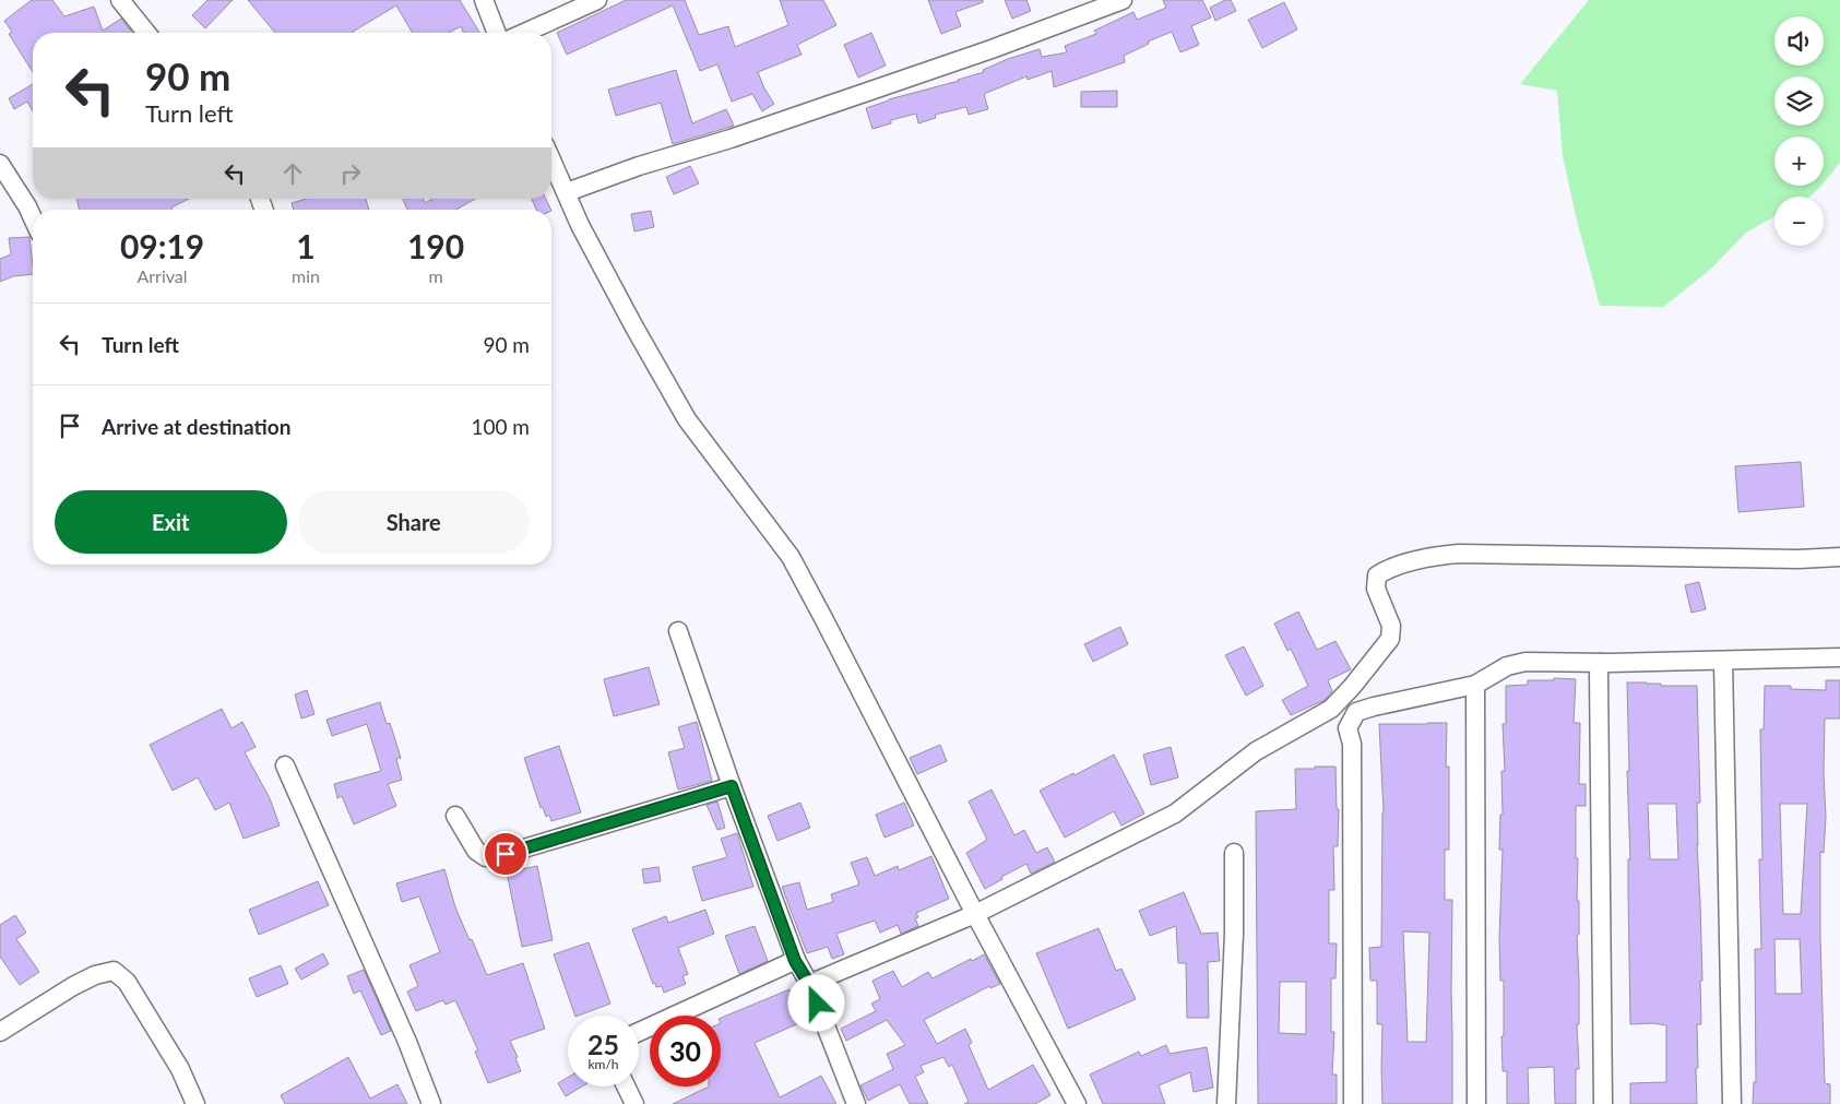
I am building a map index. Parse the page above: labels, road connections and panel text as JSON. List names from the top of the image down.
{
  "page": {
    "map_buttons": ["+", "−"],
    "turn": ["90 m", "Turn left"],
    "eta": [
      "09:19",
      "Arrival",
      "1",
      "min",
      "190",
      "m"
    ],
    "list": [
      {
        "name": "Turn left",
        "value": "90 m"
      },
      {
        "name": "Arrive at destination",
        "value": "100 m"
      }
    ],
    "buttons": ["Exit", "Share"],
    "speed": "25 km/h",
    "limit": "30"
  }
}
